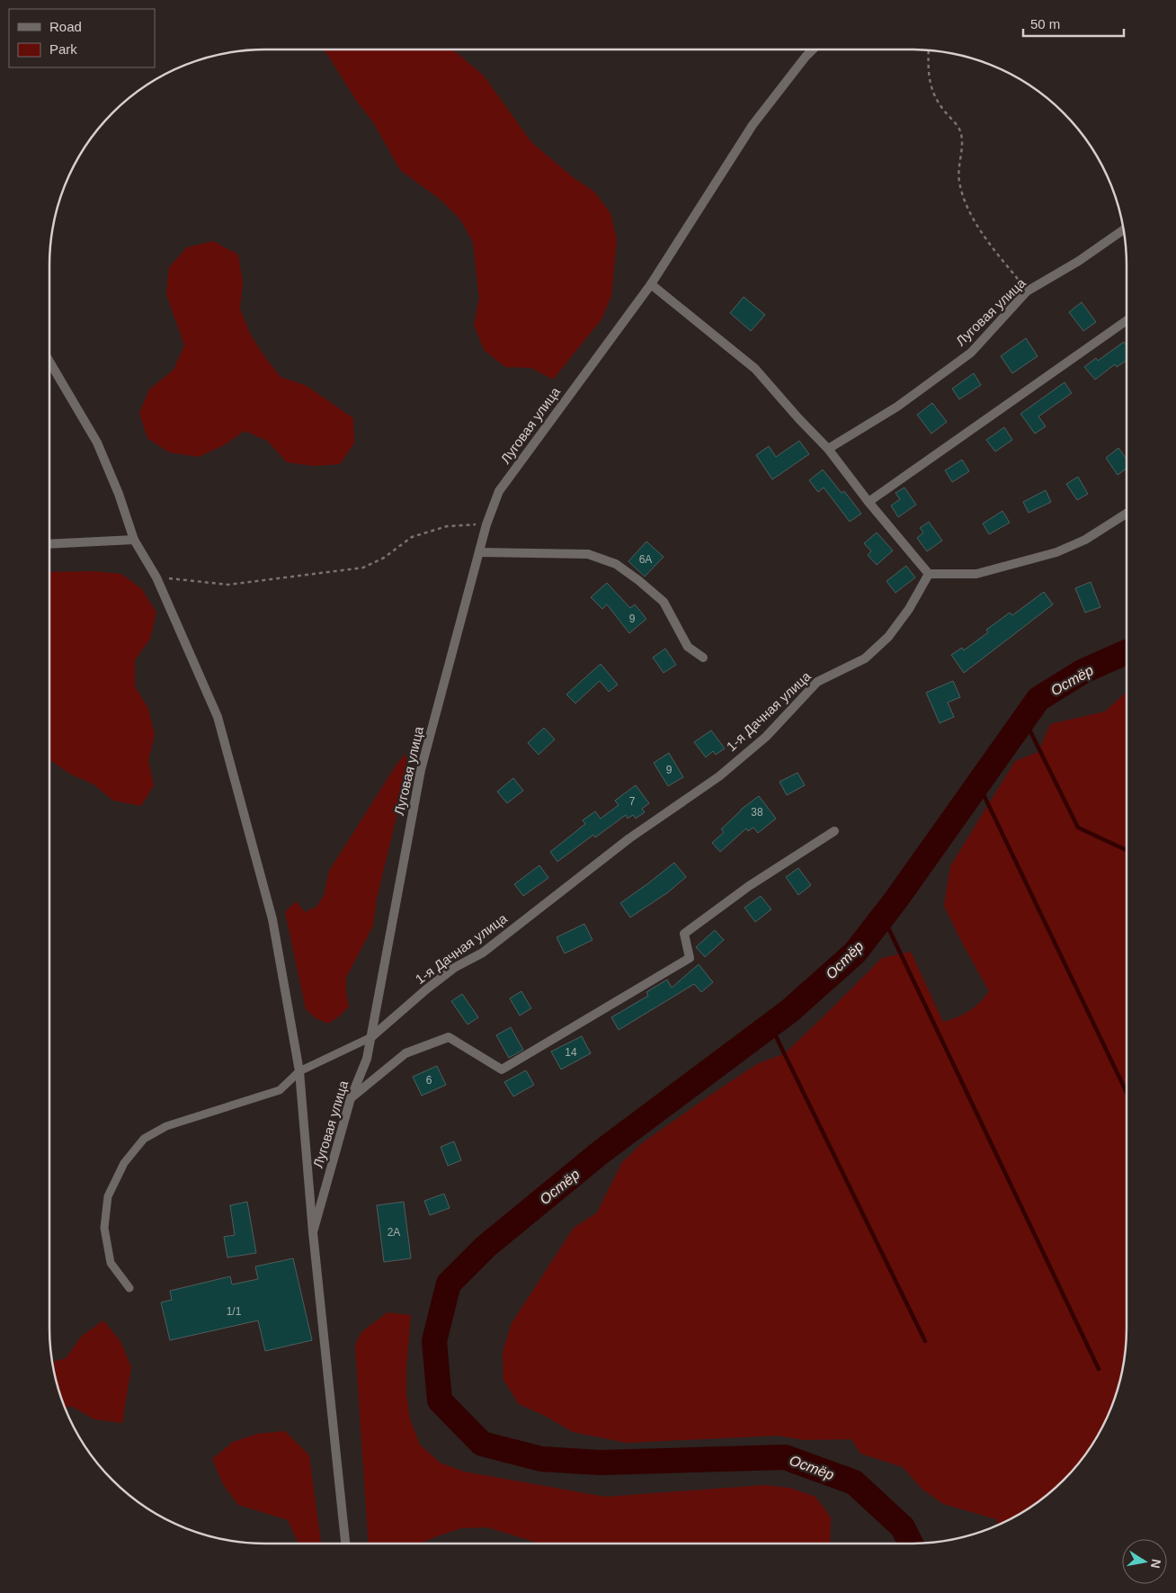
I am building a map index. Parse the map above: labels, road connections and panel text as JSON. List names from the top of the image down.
{
  "streets": {
    "street": ["Луговая улица", "1-я Дачная улица"]
  },
  "crossings": [
    ["Луговая улица", "1-я Дачная улица"]
  ],
  "water": ["Остёр"],
  "house_numbers": [
    "6А",
    "9",
    "9",
    "7",
    "38",
    "14",
    "6",
    "2А",
    "1/1"
  ],
  "legend": ["Road", "Park"],
  "scale_bar": "50 m",
  "north": "right"
}
